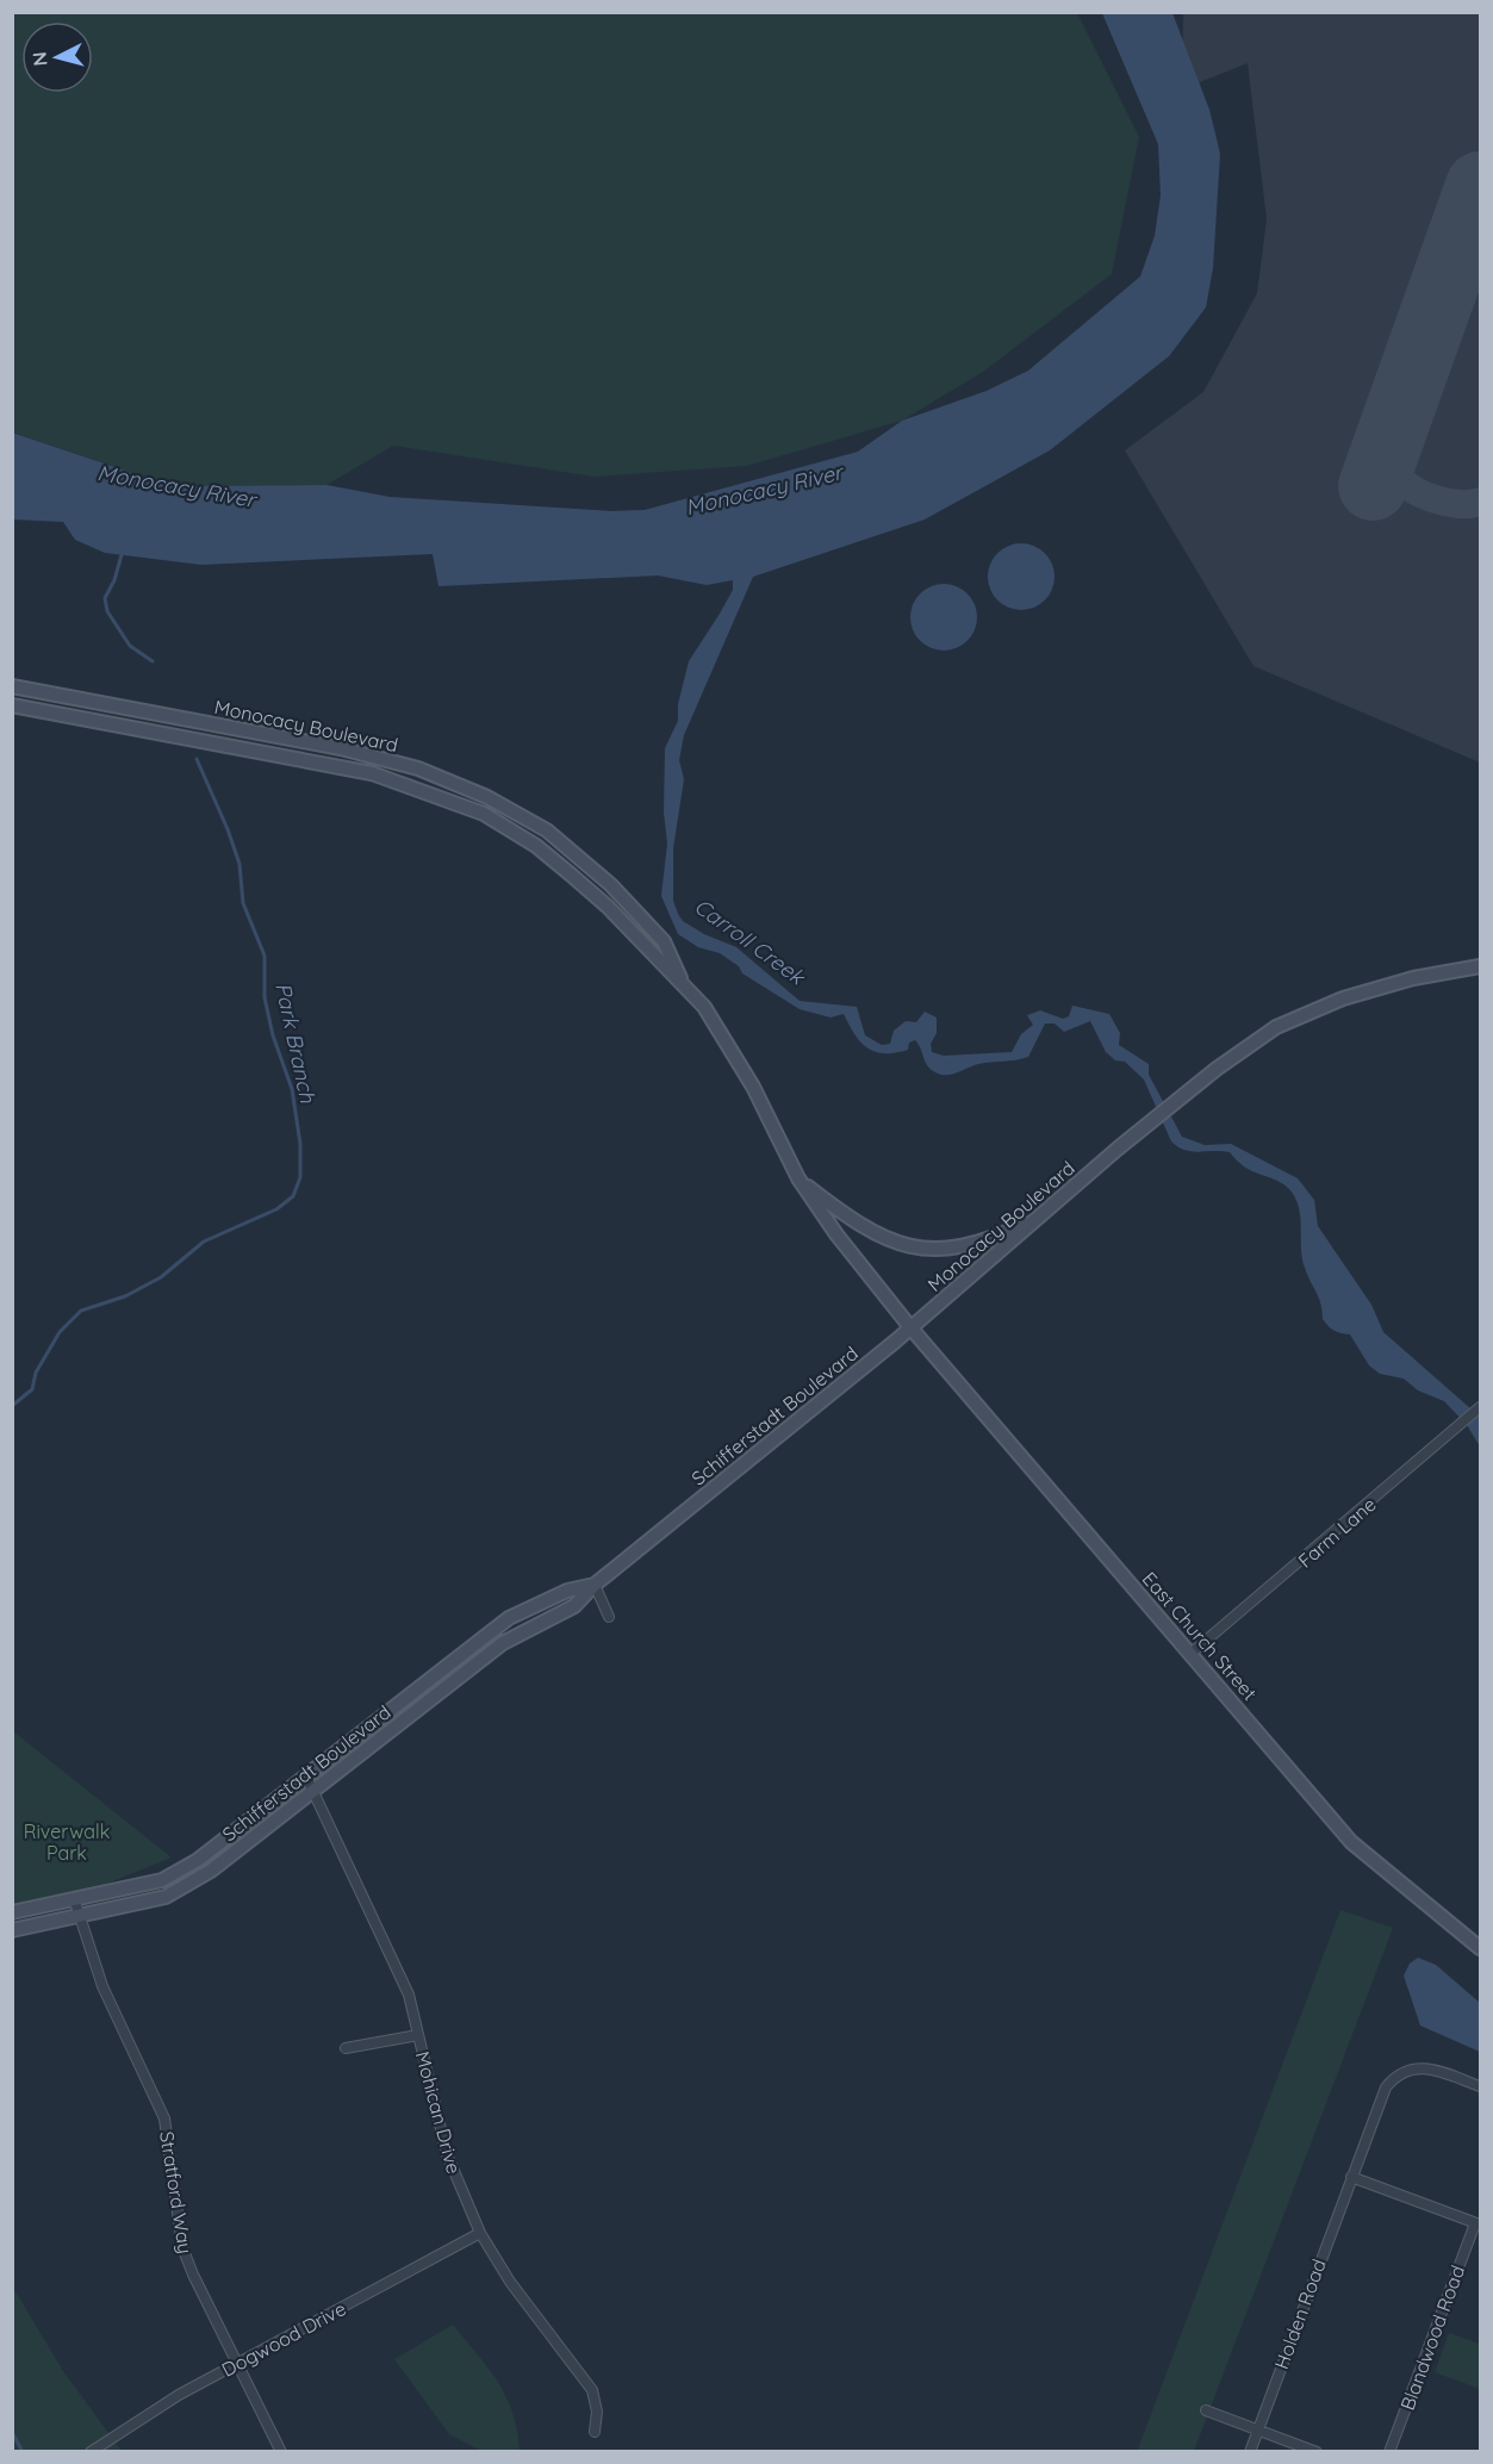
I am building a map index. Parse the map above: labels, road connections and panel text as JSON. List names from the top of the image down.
{
  "streets": {
    "main road": ["Monocacy Boulevard", "Schifferstadt Boulevard", "East Church Street"],
    "street": [
      "Farm Lane",
      "Mohican Drive",
      "Stratford Way",
      "Holden Road",
      "Blandwood Road",
      "Dogwood Drive"
    ]
  },
  "crossings": [
    ["Monocacy Boulevard", "Schifferstadt Boulevard"],
    ["Monocacy Boulevard", "East Church Street"],
    ["Schifferstadt Boulevard", "East Church Street"],
    ["Schifferstadt Boulevard", "Mohican Drive"],
    ["Schifferstadt Boulevard", "Stratford Way"],
    ["Farm Lane", "East Church Street"],
    ["Mohican Drive", "Dogwood Drive"],
    ["Stratford Way", "Dogwood Drive"]
  ],
  "water": ["Monocacy River", "Carroll Creek", "Park Branch"],
  "parks": ["Riverwalk Park"],
  "north": "left"
}
